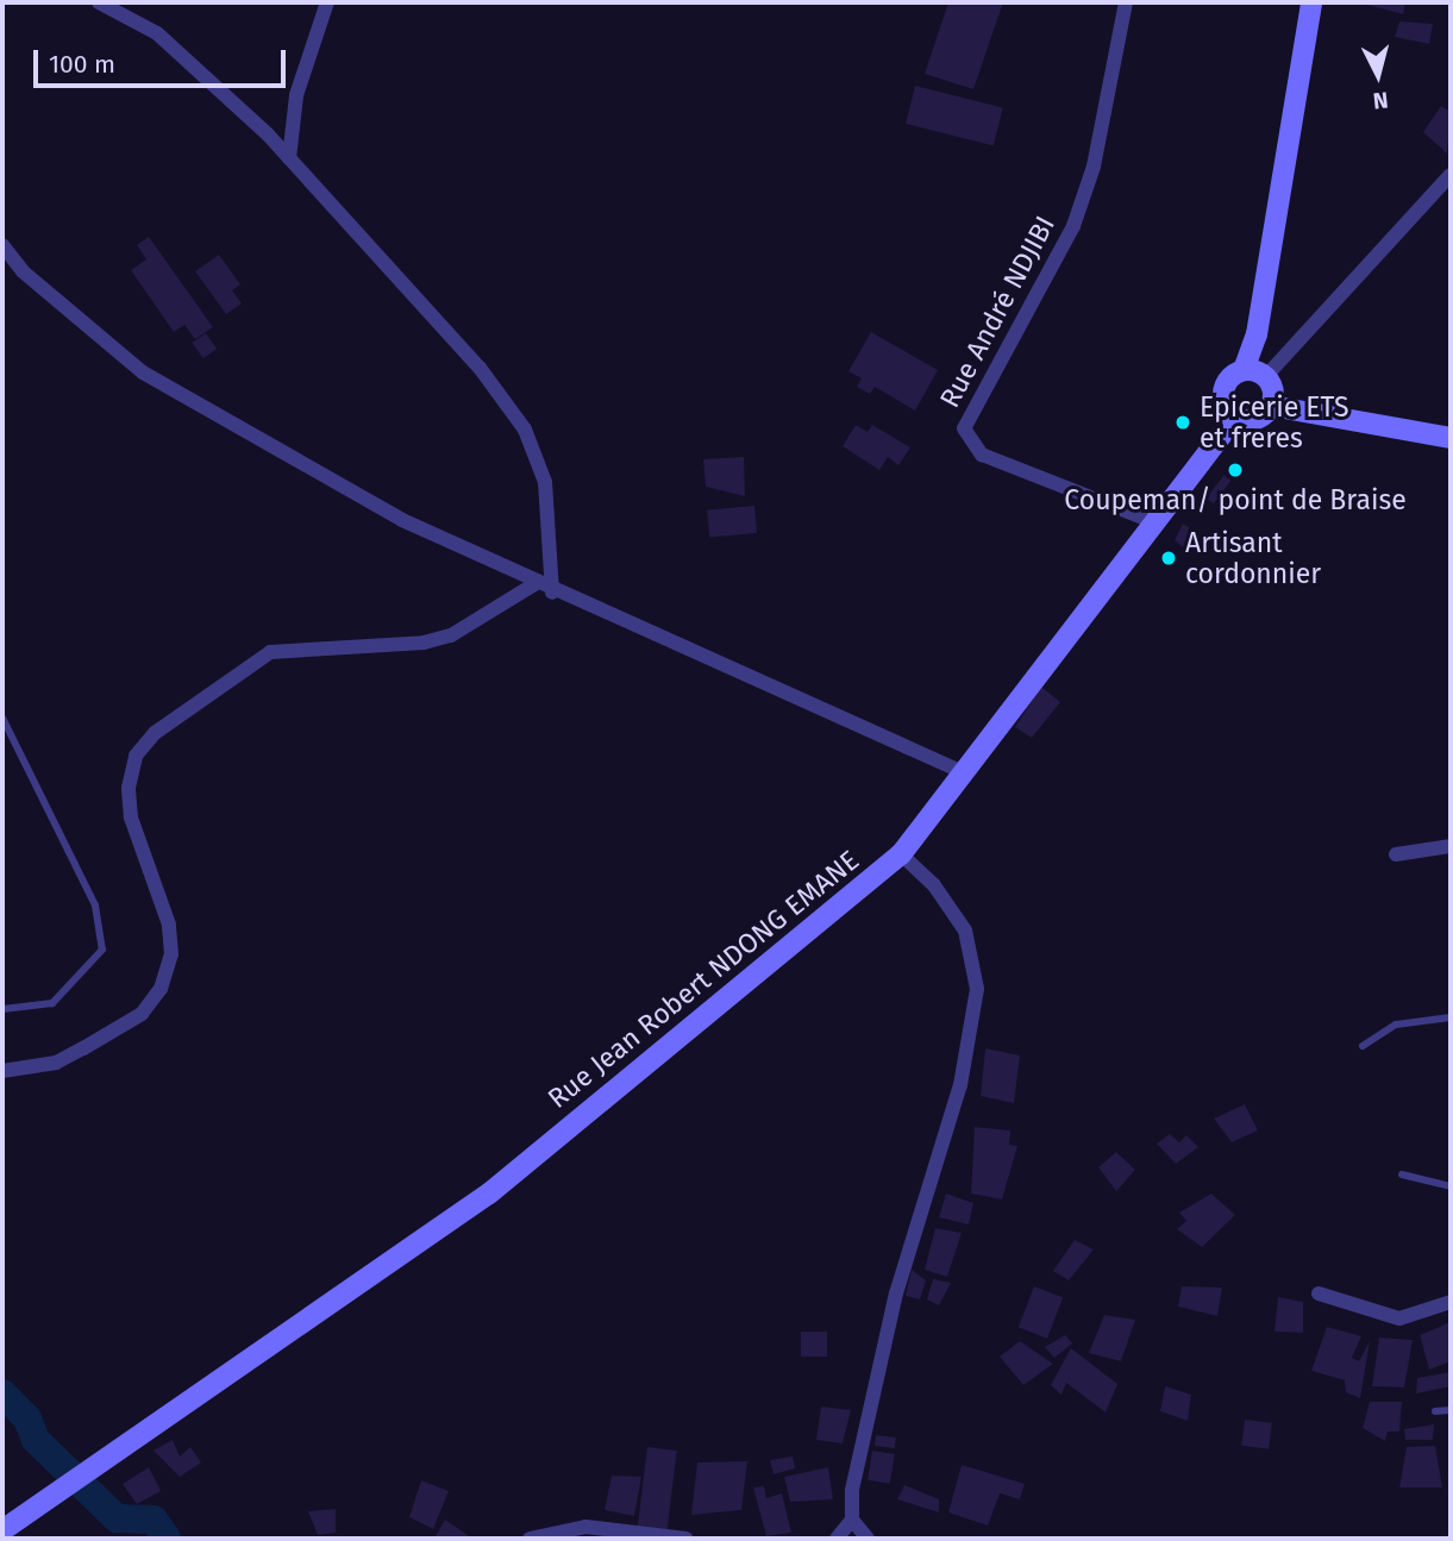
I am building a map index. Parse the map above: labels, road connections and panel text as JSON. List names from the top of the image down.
{
  "streets": {
    "street": ["Rue André NDJIBI", "Rue Jean Robert NDONG EMANE"]
  },
  "crossings": [
    ["Rue André NDJIBI", "Rue Jean Robert NDONG EMANE"]
  ],
  "places": ["Epicerie ETS et freres", "Coupeman/ point de Braise", "Artisant cordonnier"],
  "scale_bar": "100 m",
  "north": "bottom"
}
